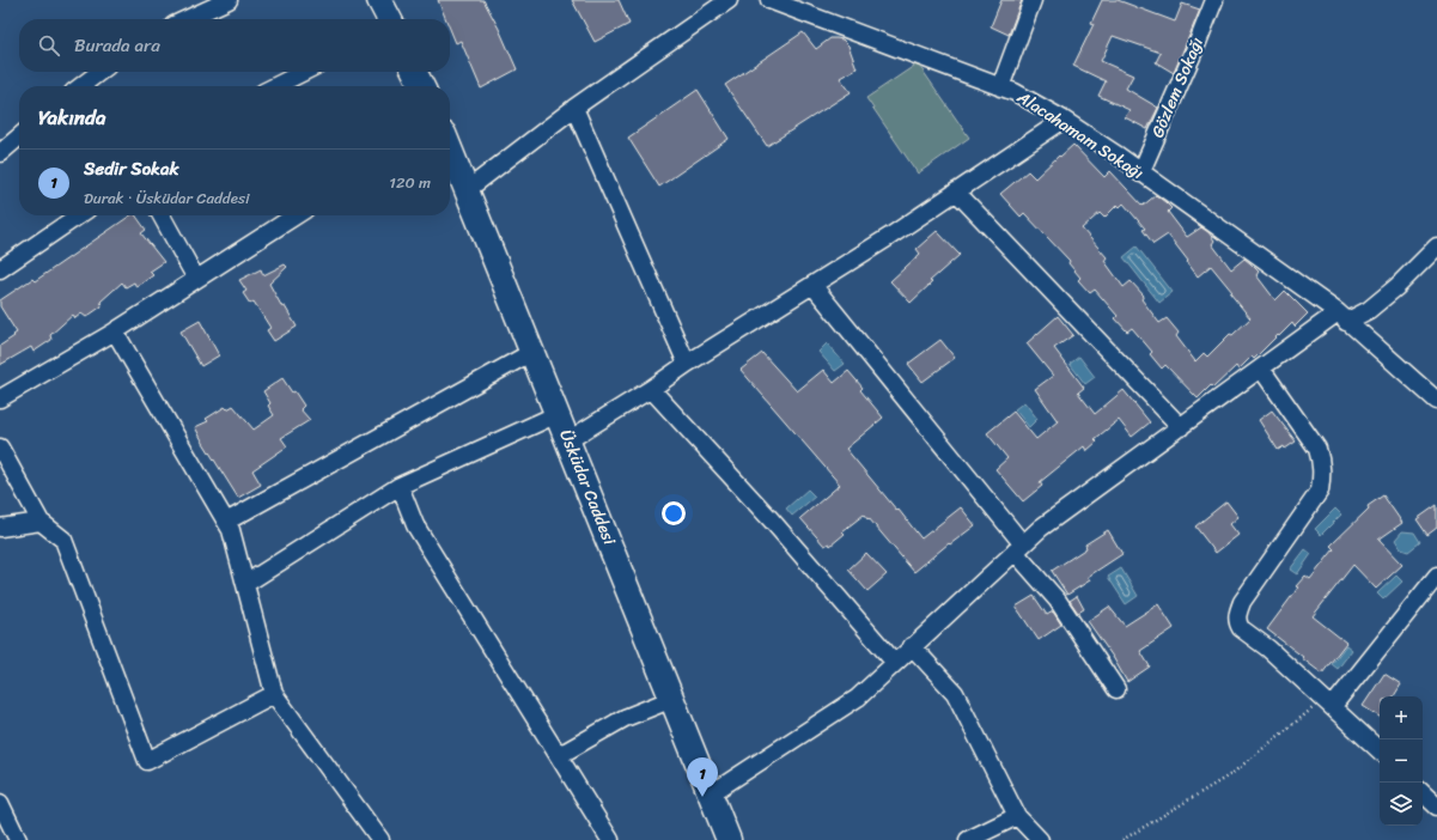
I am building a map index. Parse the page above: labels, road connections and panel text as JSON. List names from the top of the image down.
{
  "streets": {
    "main road": ["Üsküdar Caddesi"],
    "street": ["Gözlem Sokağı", "Alacahamam Sokağı"]
  },
  "crossings": [
    ["Gözlem Sokağı", "Alacahamam Sokağı"]
  ],
  "page": {
    "search": "Burada ara",
    "heading": "Yakında",
    "list": [
      {
        "mark": "1",
        "name": "Sedir Sokak",
        "note": "Durak · Üsküdar Caddesi",
        "value": "120 m"
      }
    ],
    "map_buttons": ["+", "−"],
    "pins": "1"
  }
}
